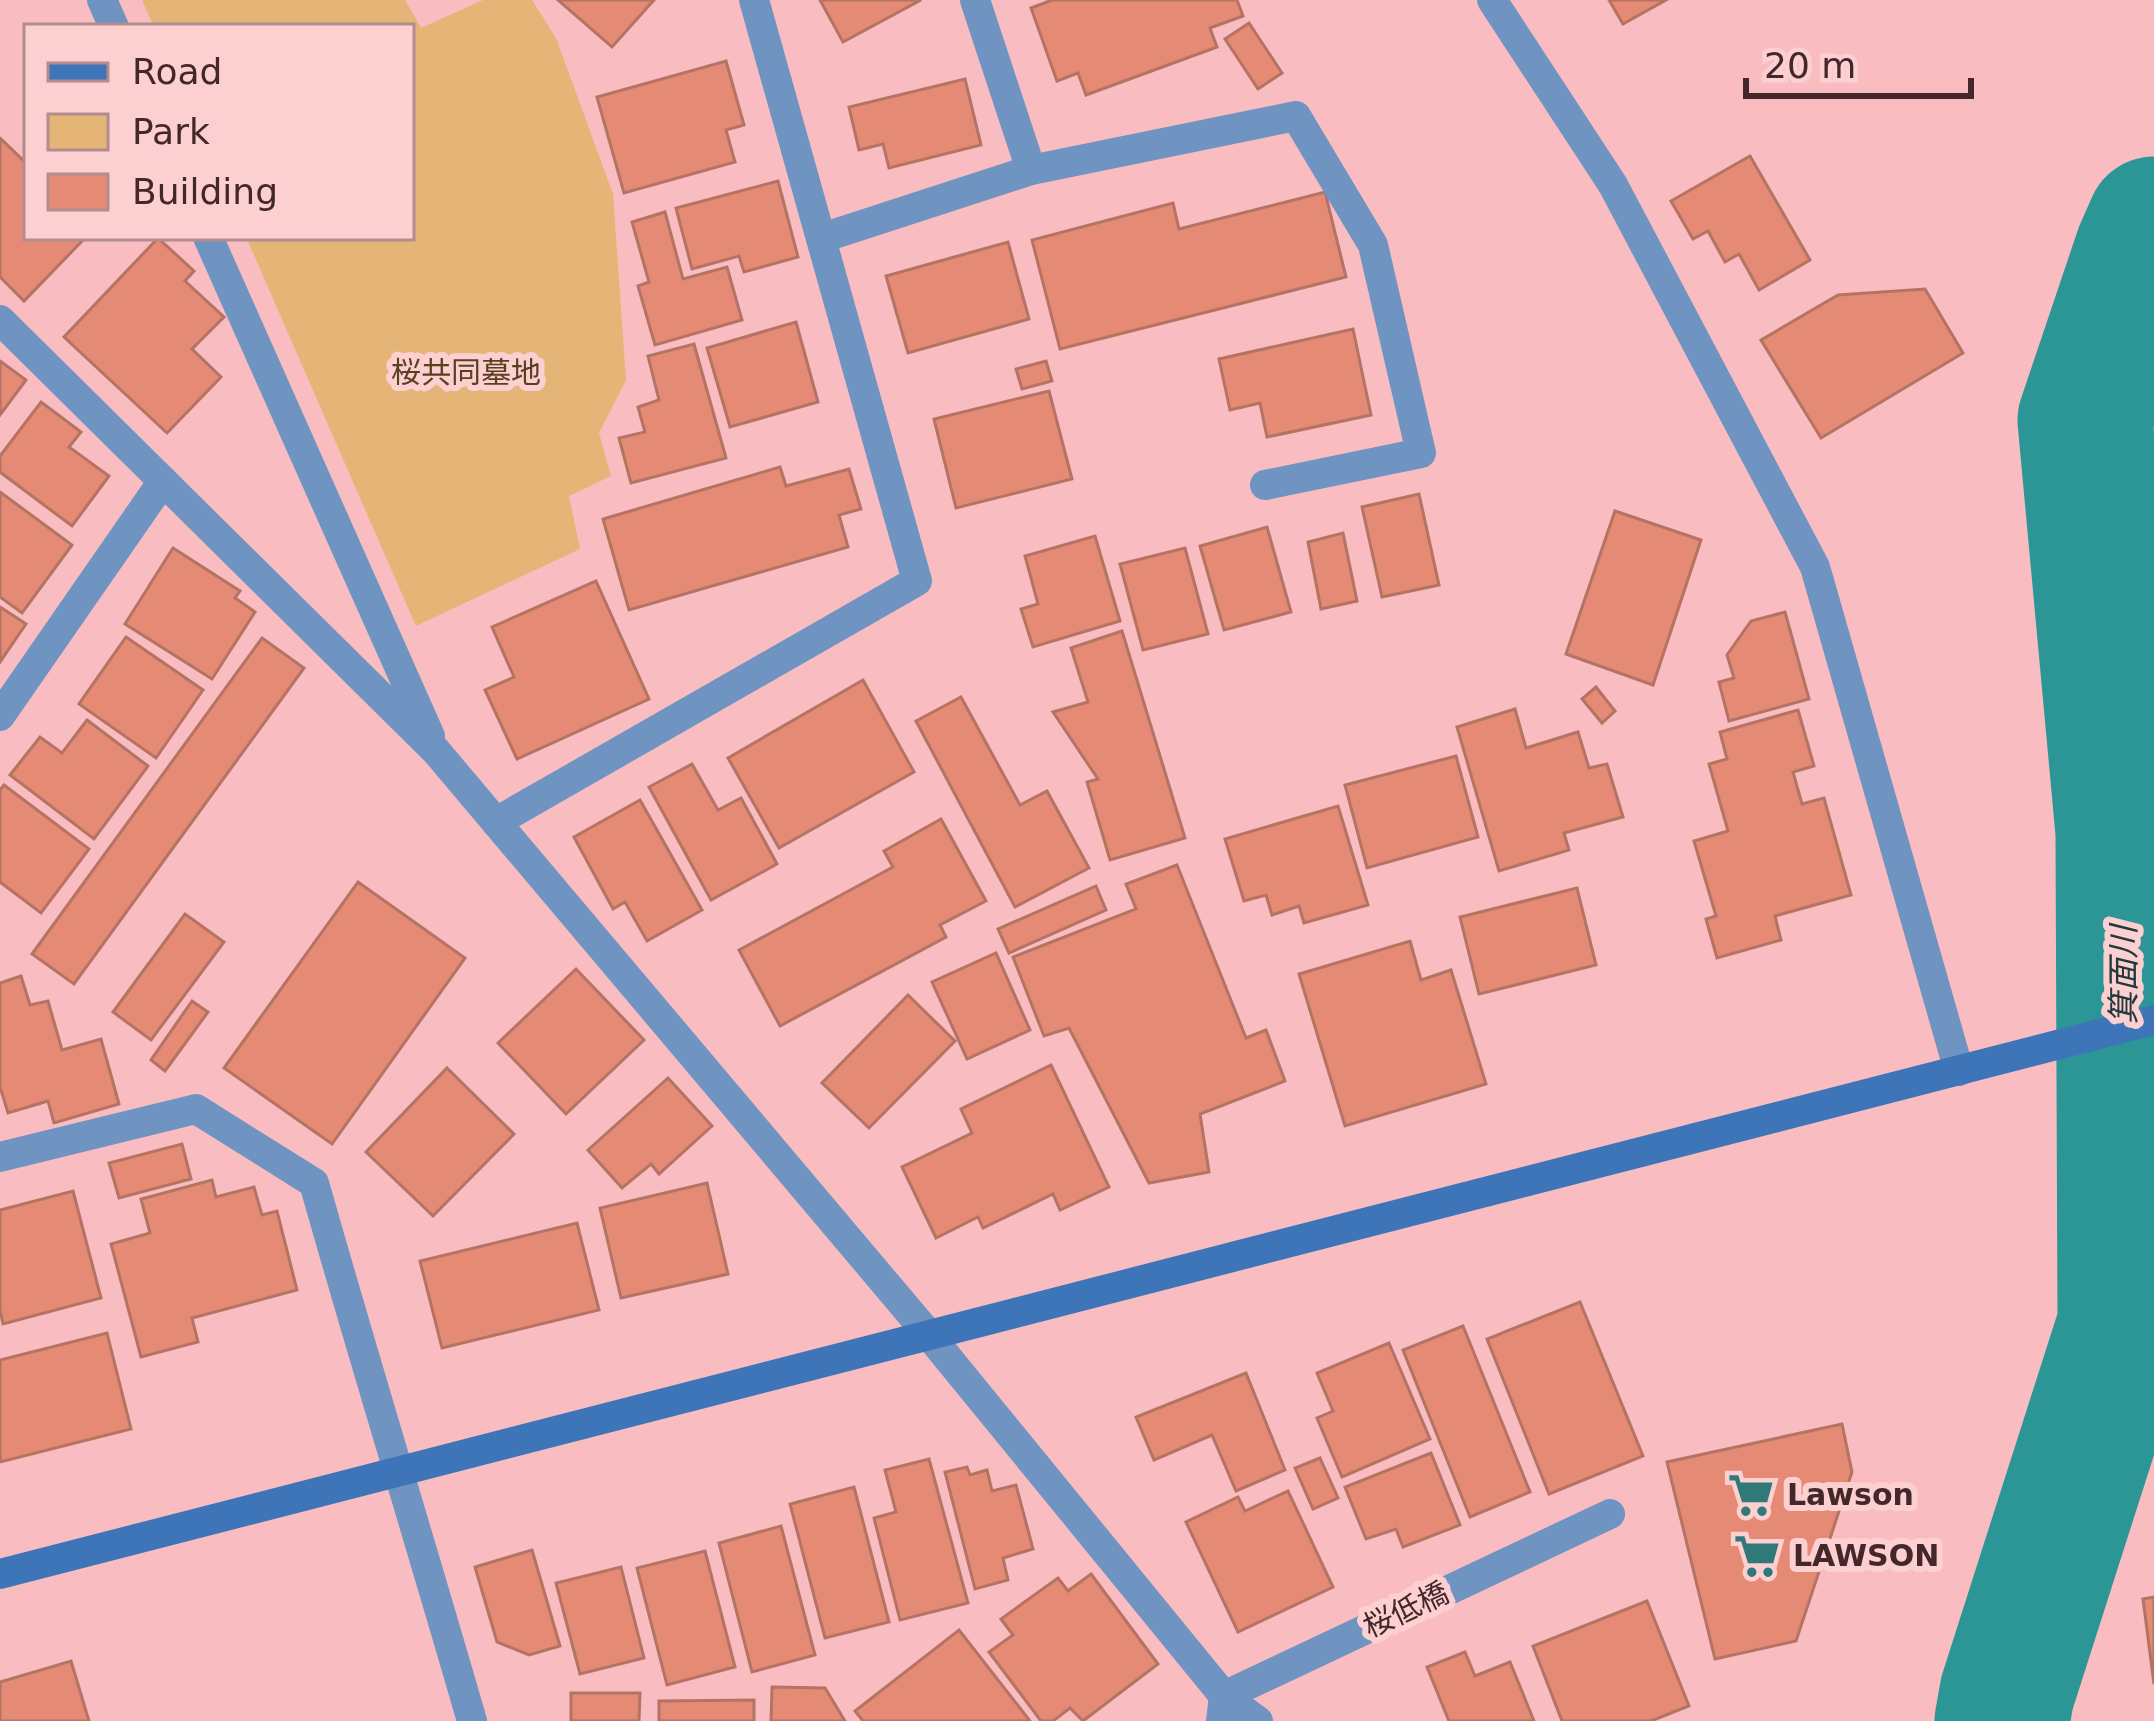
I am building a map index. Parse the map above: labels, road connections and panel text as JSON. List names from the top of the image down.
{
  "streets": {
    "street": ["桜低橋"]
  },
  "water": ["箕面川"],
  "parks": ["桜共同墓地"],
  "places": {
    "supermarket": ["Lawson", "LAWSON"]
  },
  "legend": ["Road", "Park", "Building"],
  "scale_bar": "20 m"
}
